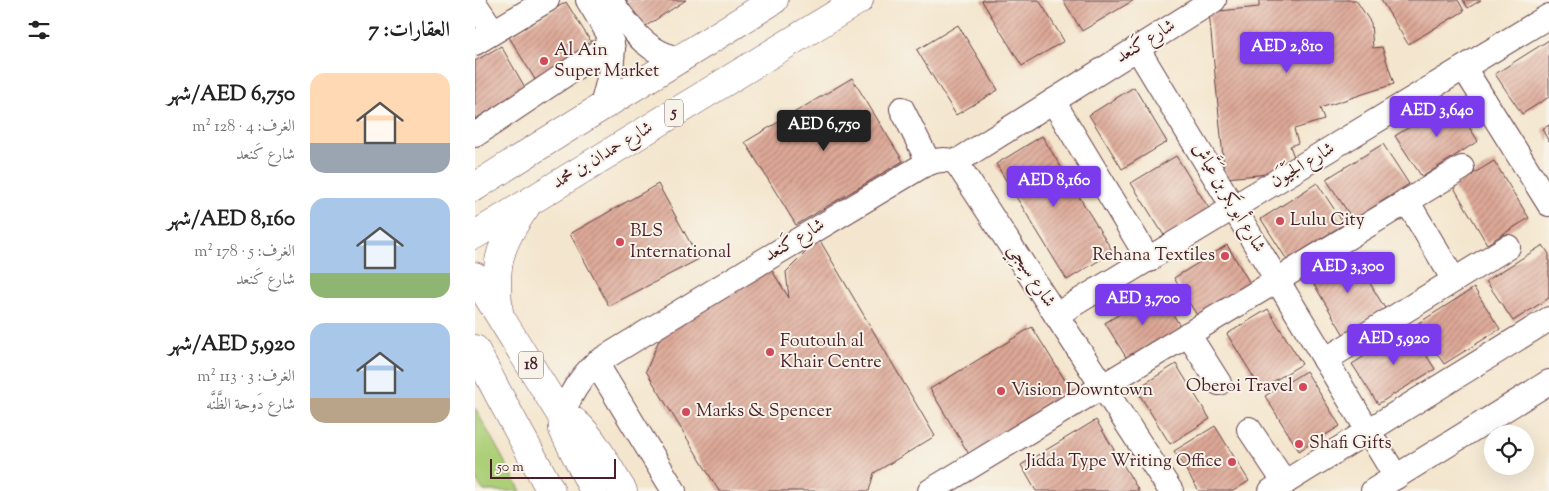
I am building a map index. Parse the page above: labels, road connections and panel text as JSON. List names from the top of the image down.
{
  "streets": {
    "main road": ["5", "شارع حمدان بن محمد", "18"],
    "street": [
      "شارع كَنعد",
      "شارع الجَيْوَن",
      "شارع أبو بَكر بن عَيَّاش",
      "شارع سِيجِي"
    ]
  },
  "crossings": [
    ["شارع كَنعد", "شارع أبو بَكر بن عَيَّاش"],
    ["شارع كَنعد", "شارع سِيجِي"],
    ["شارع كَنعد", "18"],
    ["شارع الجَيْوَن", "شارع أبو بَكر بن عَيَّاش"],
    ["شارع الجَيْوَن", "شارع سِيجِي"]
  ],
  "places": [
    "Al Ain Super Market",
    "Lulu City",
    "BLS International",
    "Rehana Textiles",
    "Foutouh al Khair Centre",
    "Oberoi Travel",
    "Vision Downtown",
    "Marks & Spencer",
    "Shafi Gifts",
    "Jidda Type Writing Office"
  ],
  "scale_bar": "50 m",
  "page": {
    "heading": "العقارات: 7",
    "price": [
      "AED 2,810",
      "AED 3,640",
      "AED 6,750",
      "AED 8,160",
      "AED 3,300",
      "AED 3,700",
      "AED 5,920"
    ],
    "list": [
      {
        "name": "AED 6,750/شهر",
        "note": "الغرف: 4 · 128 m² · شارع كَنعد"
      },
      {
        "name": "AED 8,160/شهر",
        "note": "الغرف: 5 · 178 m² · شارع كَنعد"
      },
      {
        "name": "AED 5,920/شهر",
        "note": "الغرف: 3 · 113 m² · شارع دَوحة الظَّنَّه"
      }
    ],
    "scale": "50 m"
  }
}
